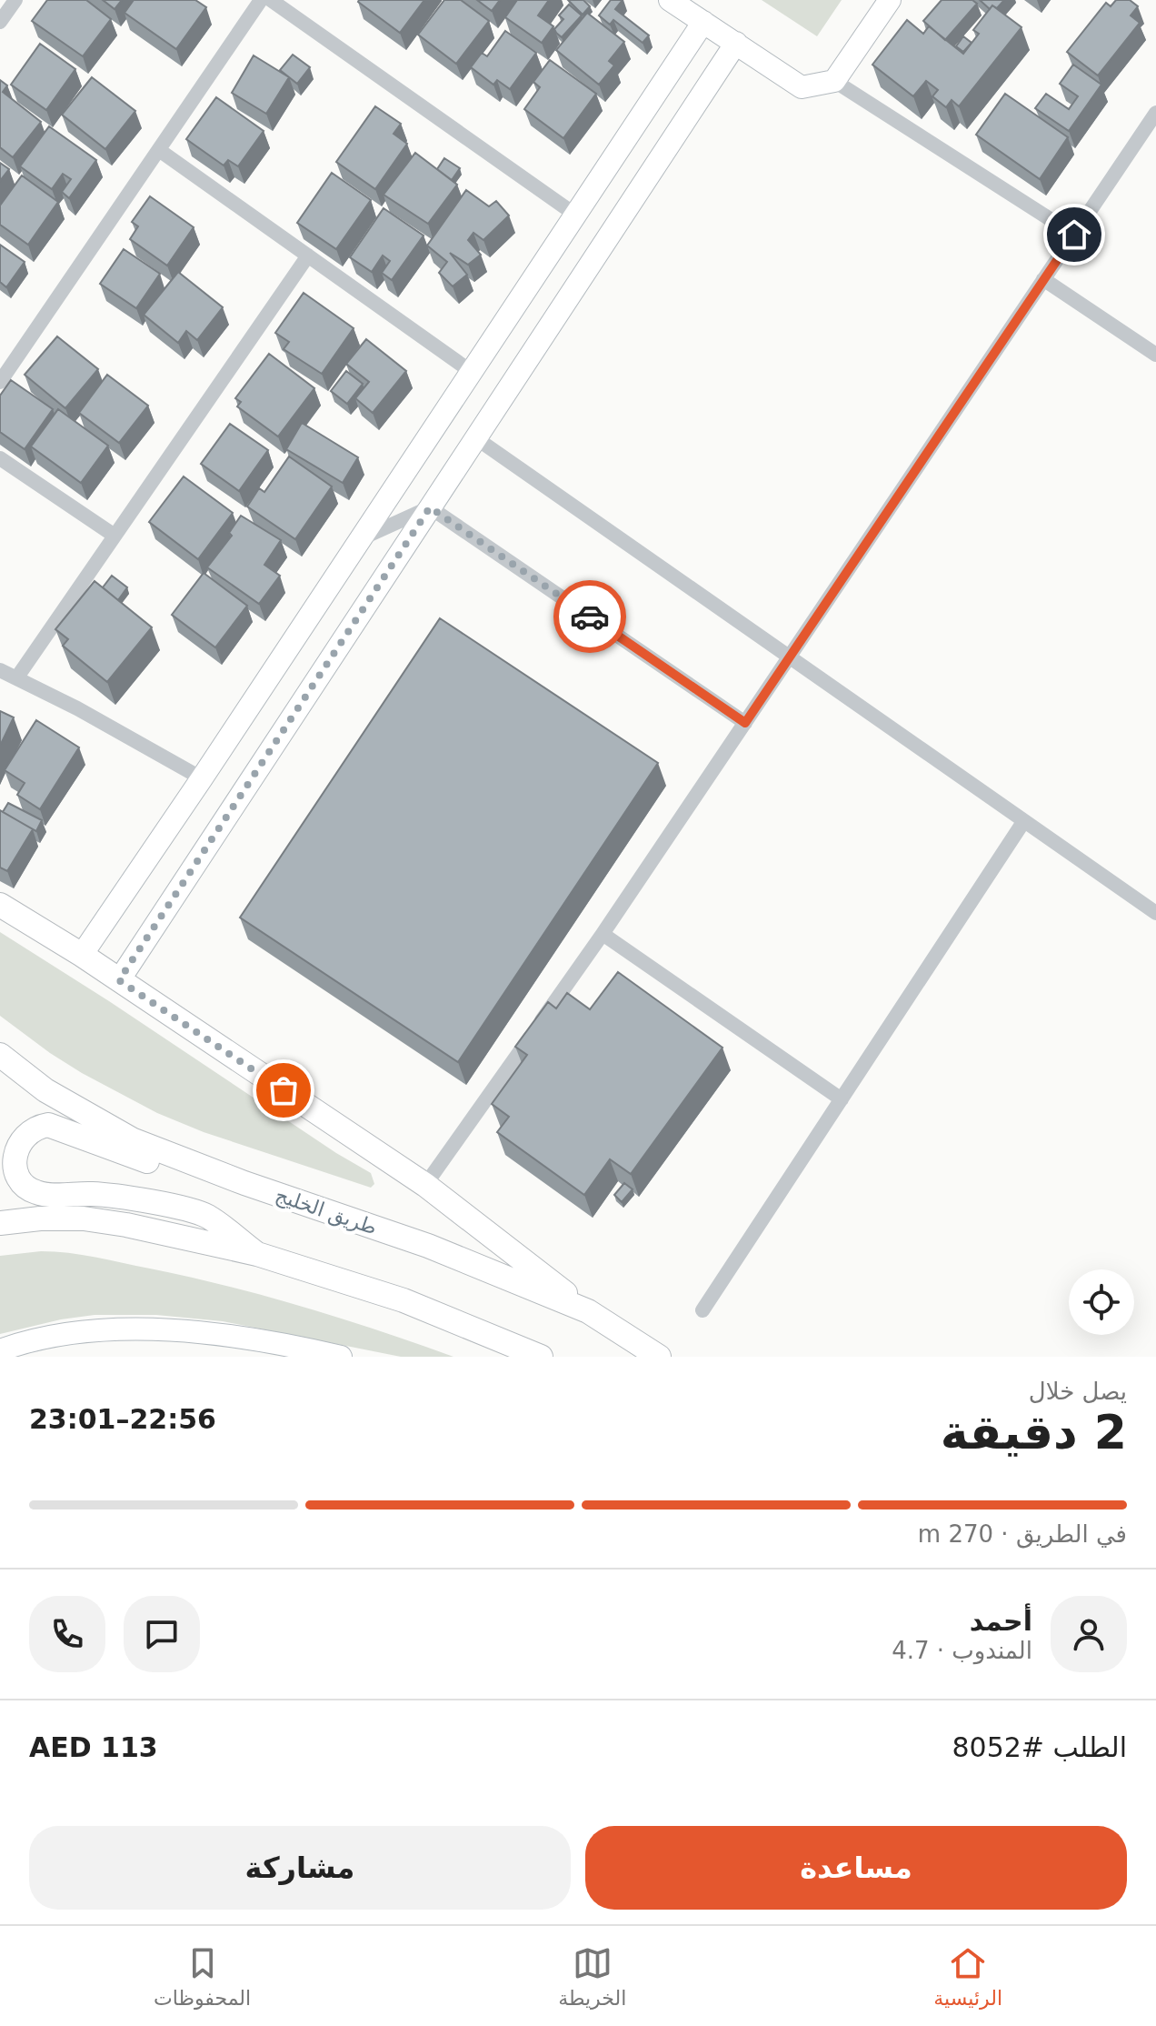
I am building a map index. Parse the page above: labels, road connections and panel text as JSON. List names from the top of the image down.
{
  "streets": {
    "main road": ["طريق الخليج"]
  },
  "page": {
    "heading": ["2 دقيقة", "يصل خلال", "22:56–23:01"],
    "panel": [
      "أحمد",
      "المندوب · 4.7",
      "الطلب #8052",
      "AED 113"
    ],
    "bar": "في الطريق · 270 m",
    "buttons": ["مساعدة", "مشاركة"],
    "tabs": ["الرئيسية", "الخريطة", "المحفوظات"]
  }
}
